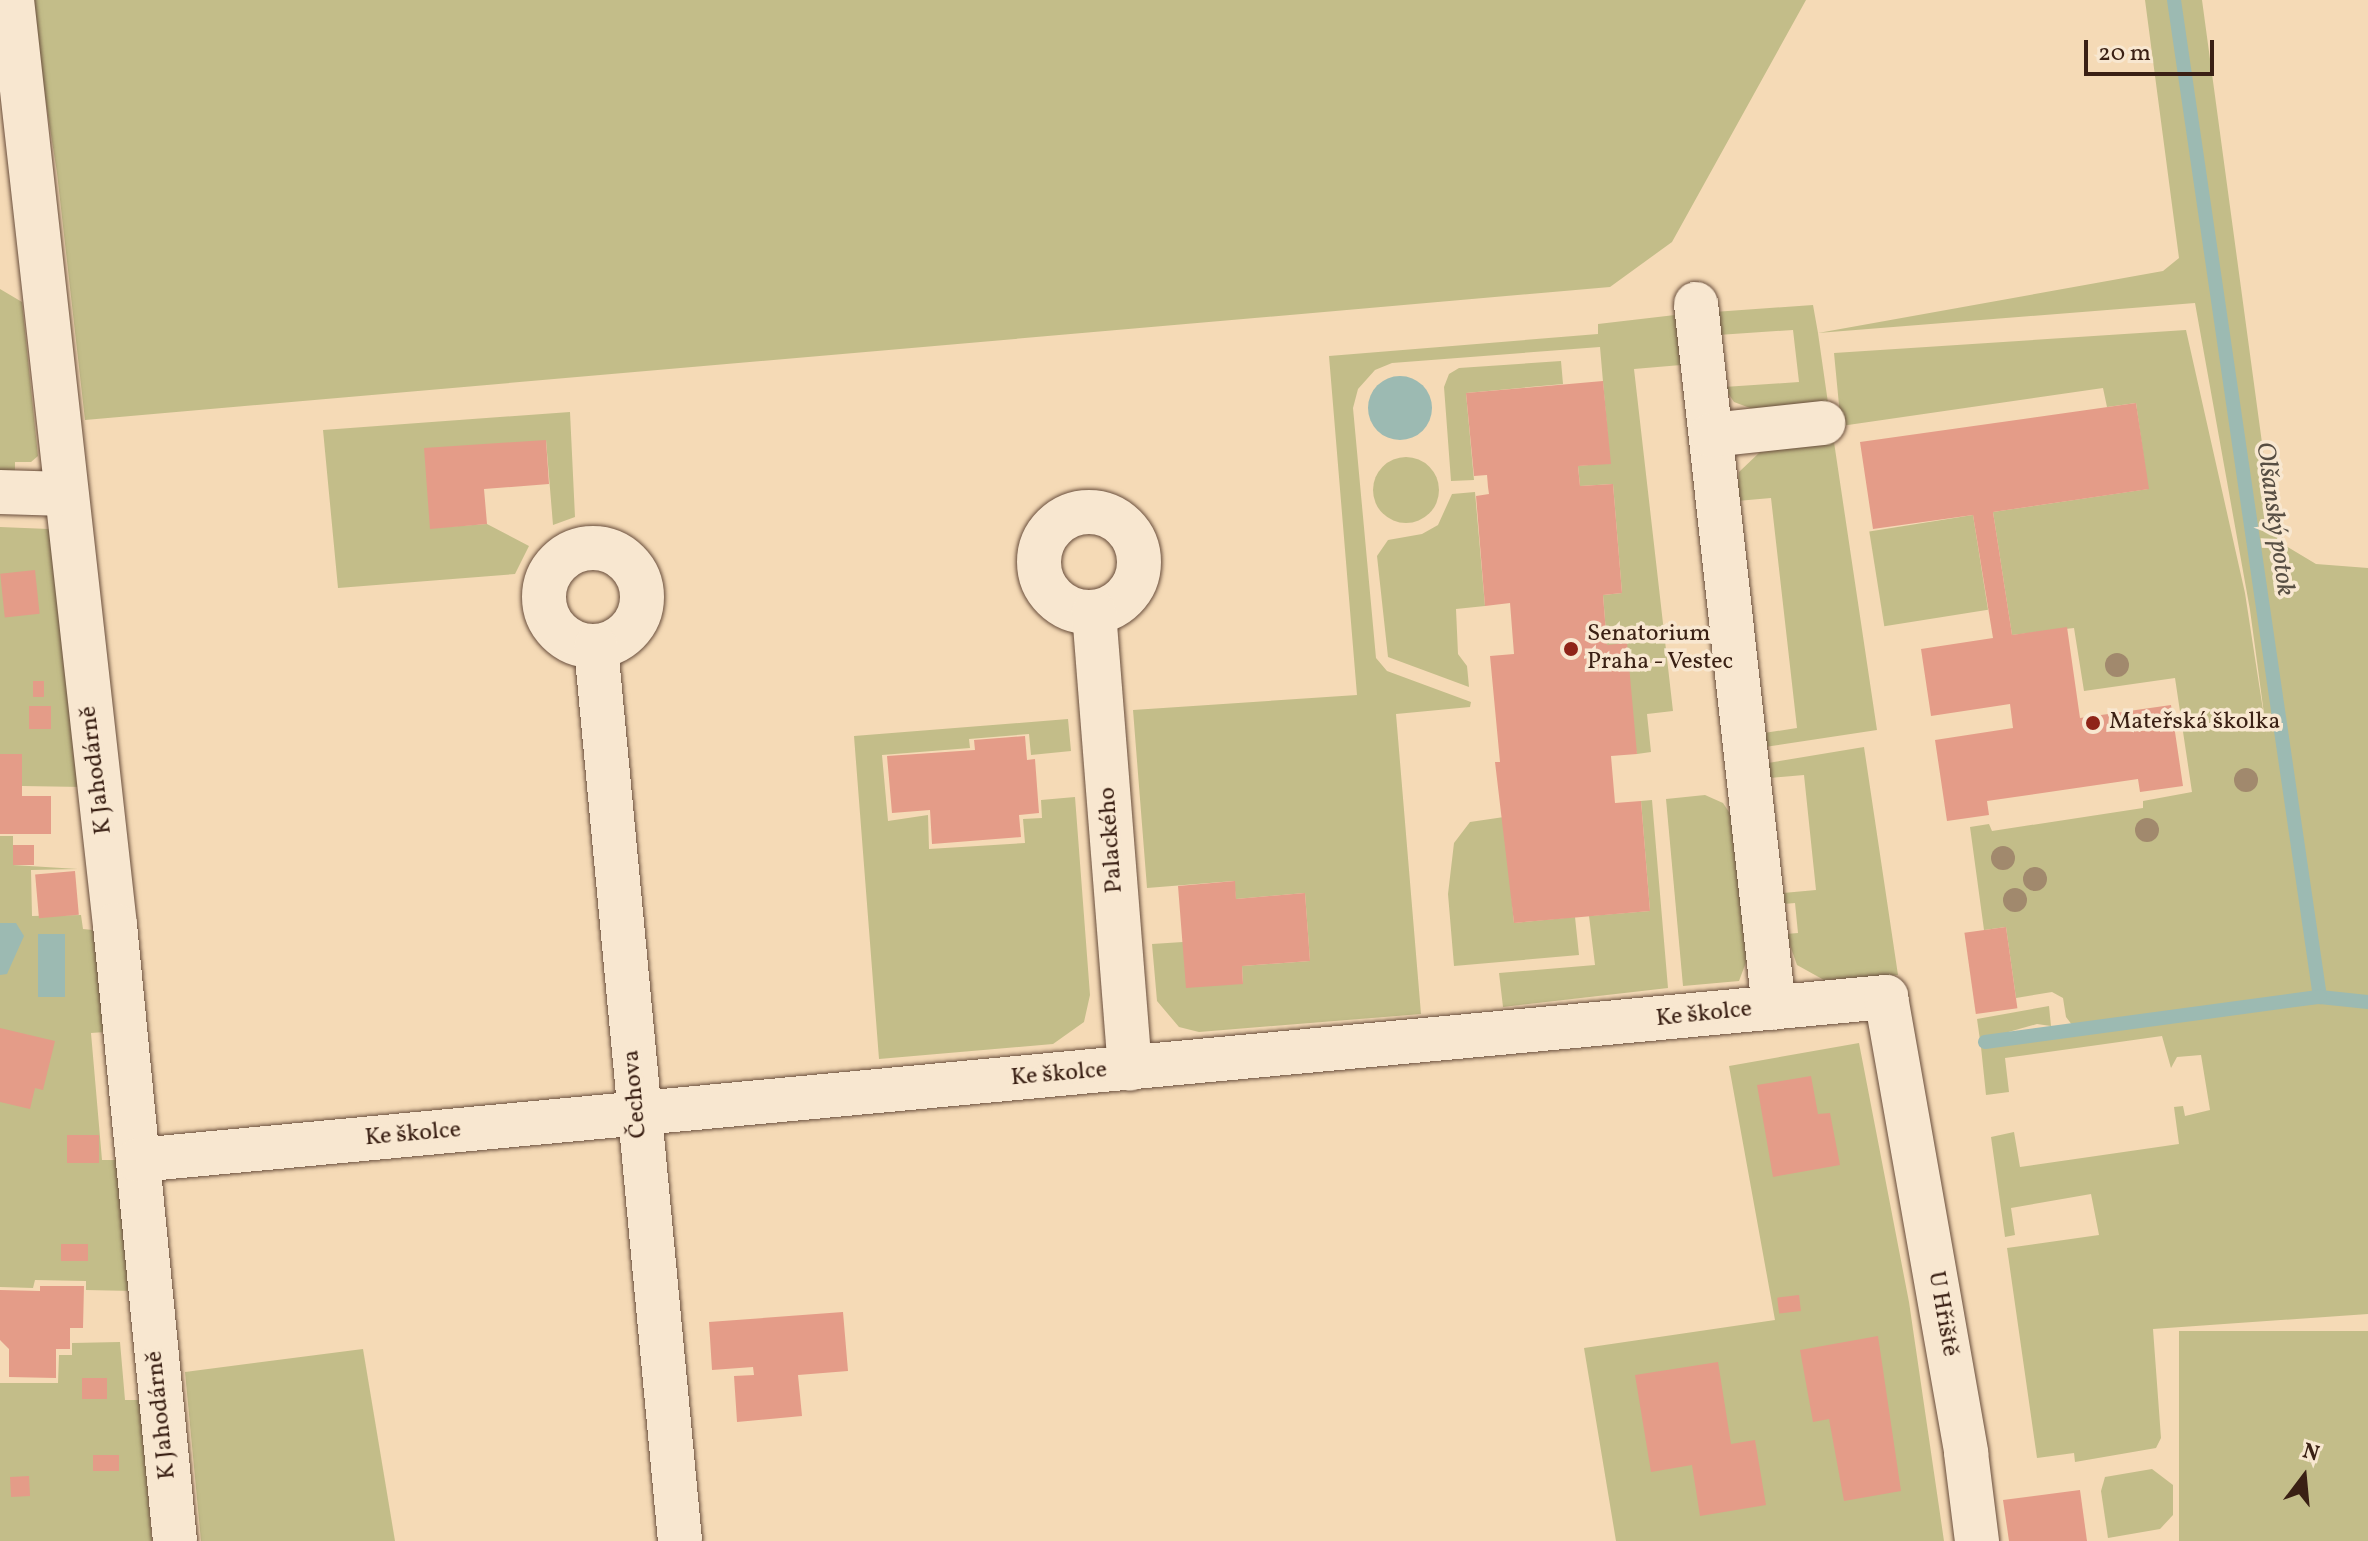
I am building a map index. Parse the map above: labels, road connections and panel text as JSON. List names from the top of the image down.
{
  "streets": {
    "street": [
      "K Jahodárně",
      "Palackého",
      "Ke školce",
      "Čechova",
      "U Hřiště"
    ]
  },
  "crossings": [
    ["K Jahodárně", "Ke školce"],
    ["Palackého", "Ke školce"],
    ["Ke školce", "Čechova"],
    ["Ke školce", "U Hřiště"]
  ],
  "water": ["Olšanský potok"],
  "places": ["Senatorium Praha - Vestec", "Mateřská školka"],
  "scale_bar": "20 m",
  "north": "top"
}
